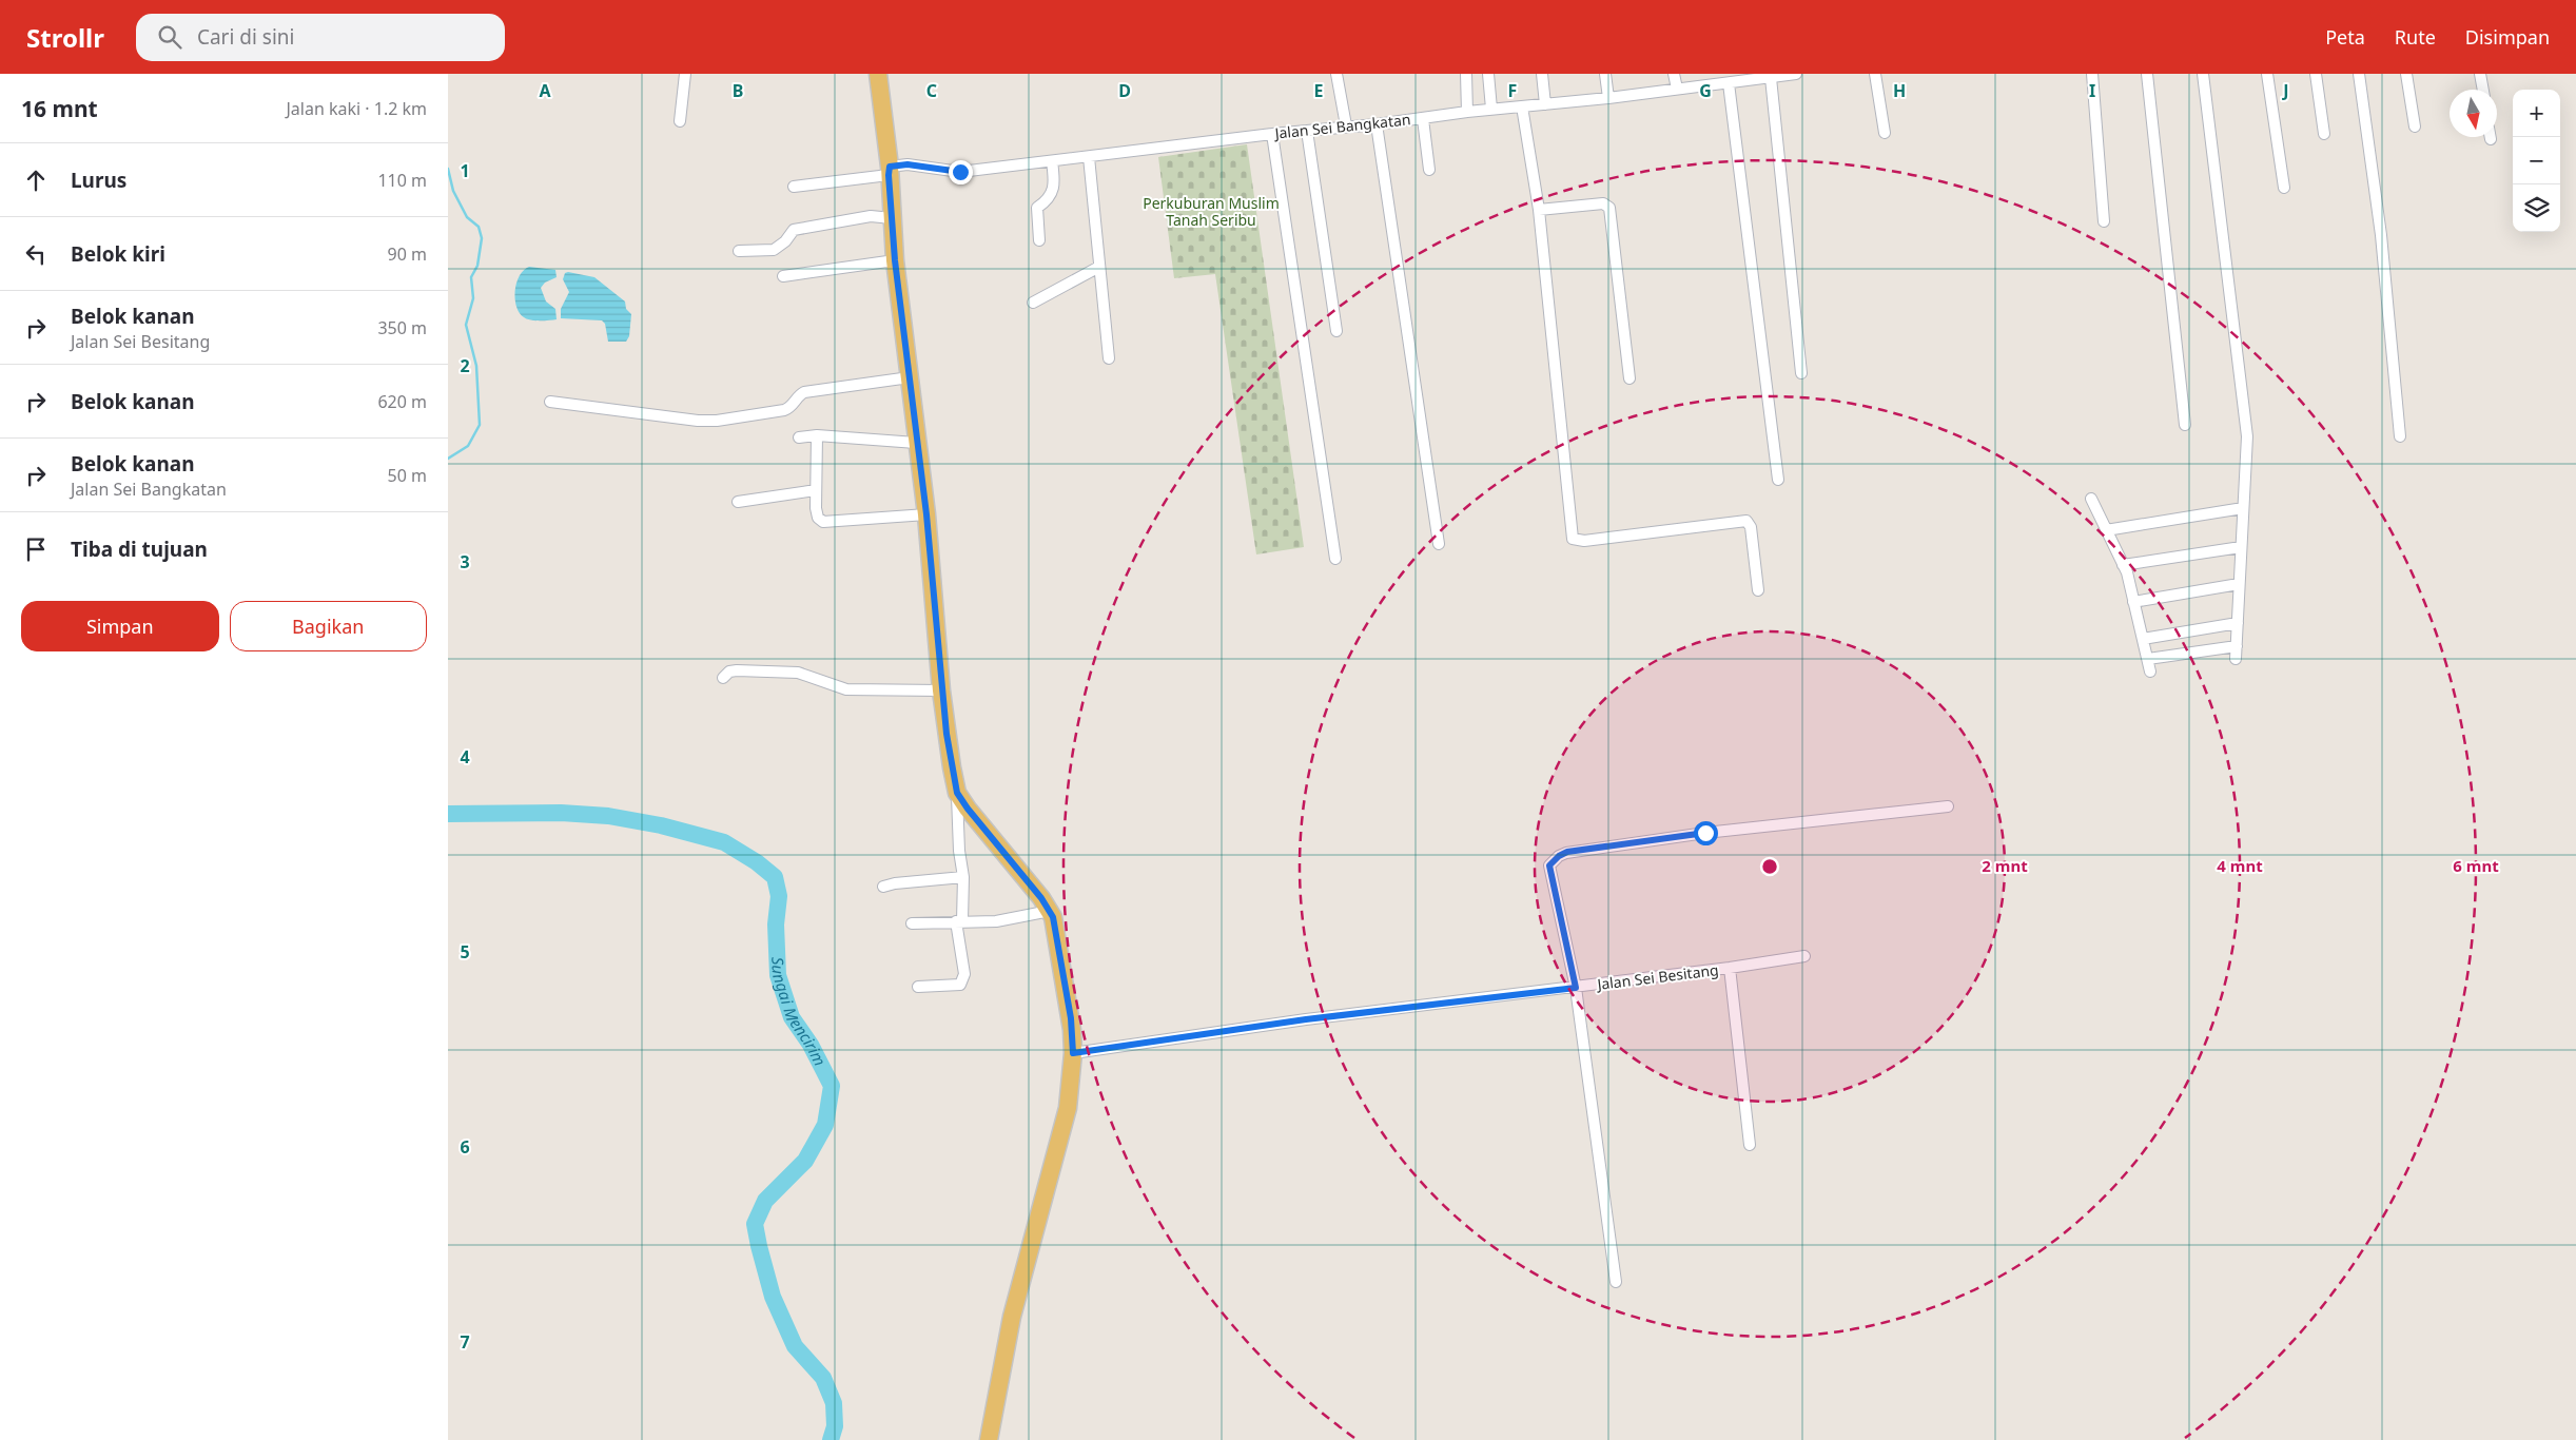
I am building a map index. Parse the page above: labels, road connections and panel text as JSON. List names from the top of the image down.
{
  "streets": {
    "street": ["Jalan Sei Bangkatan", "Jalan Sei Besitang"]
  },
  "water": ["Sungai Mencirim"],
  "parks": ["Perkuburan Muslim Tanah Seribu"],
  "north": "bottom",
  "page": {
    "header": "Strollr",
    "search": "Cari di sini",
    "nav": ["Peta", "Rute", "Disimpan"],
    "heading": ["16 mnt", "Jalan kaki · 1.2 km"],
    "map_buttons": ["+", "−"],
    "list": [
      ["Lurus", "110 m"],
      ["Belok kiri", "90 m"],
      ["Belok kanan", "Jalan Sei Besitang", "350 m"],
      ["Belok kanan", "620 m"],
      ["Belok kanan", "Jalan Sei Bangkatan", "50 m"],
      "Tiba di tujuan"
    ],
    "buttons": ["Simpan", "Bagikan"]
  },
  "grid": {
    "columns": [
      "A",
      "B",
      "C",
      "D",
      "E",
      "F",
      "G",
      "H",
      "I",
      "J"
    ],
    "rows": [
      "1",
      "2",
      "3",
      "4",
      "5",
      "6",
      "7"
    ]
  },
  "rings": ["2 mnt", "4 mnt", "6 mnt"]
}
